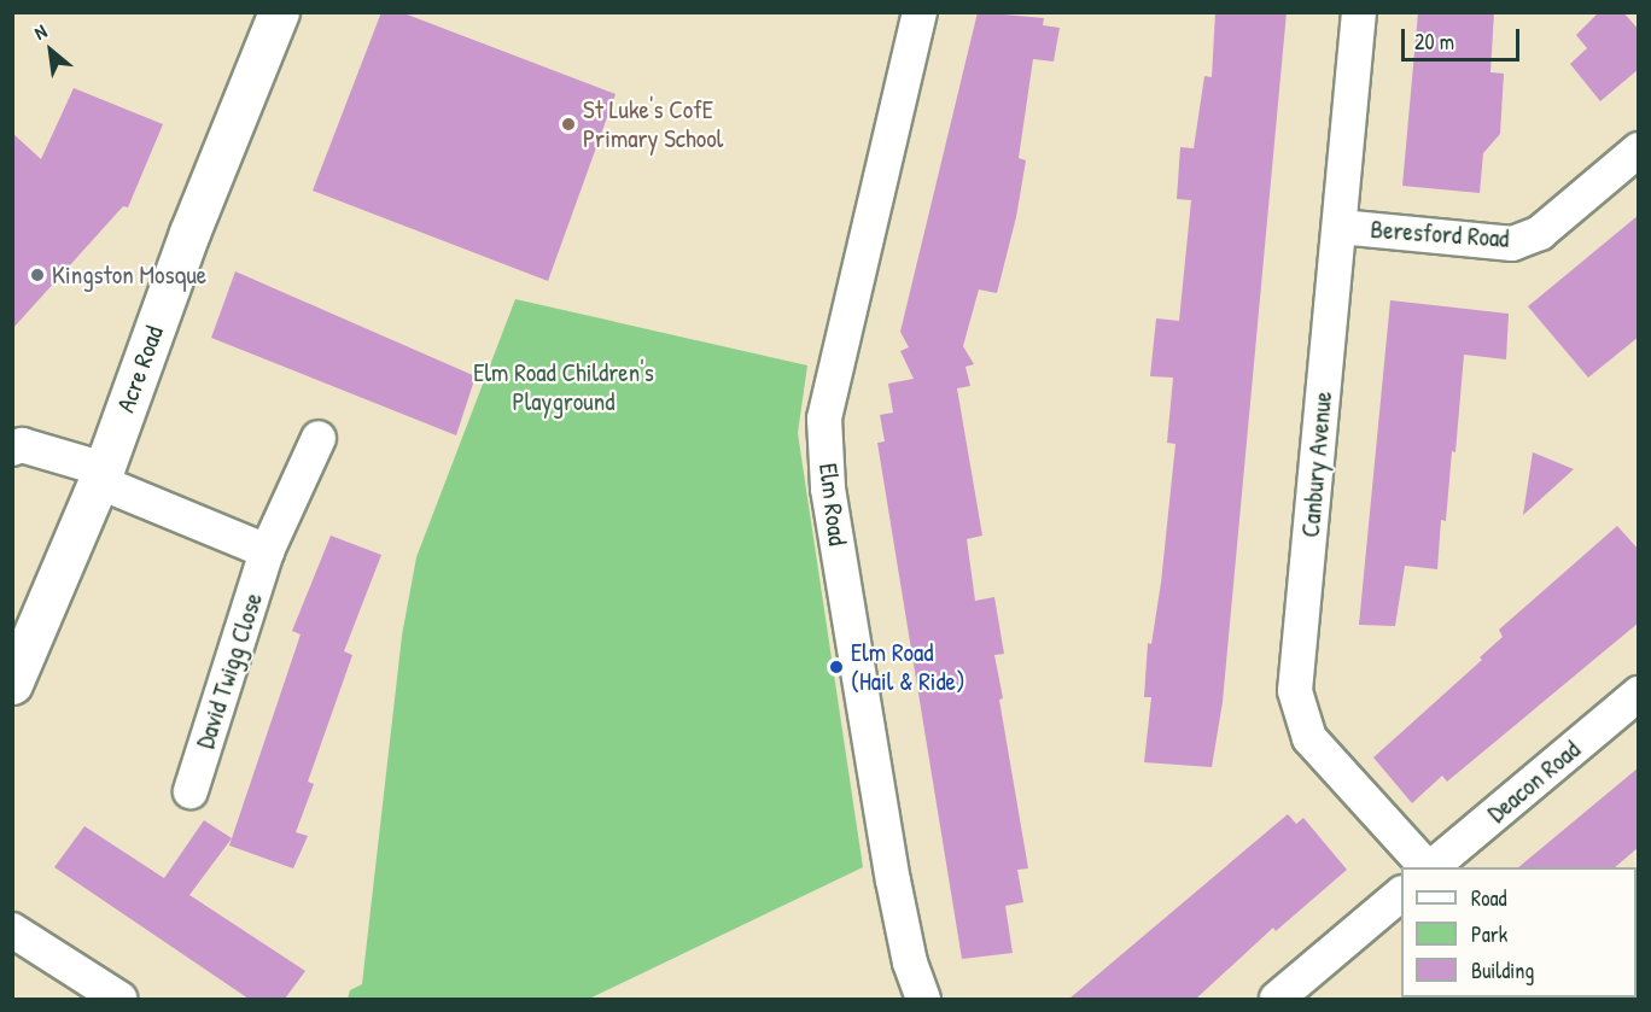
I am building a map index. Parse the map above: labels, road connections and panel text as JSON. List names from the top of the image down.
{
  "streets": {
    "street": [
      "Beresford Road",
      "Acre Road",
      "Canbury Avenue",
      "Elm Road",
      "David Twigg Close",
      "Deacon Road"
    ]
  },
  "crossings": [
    ["Beresford Road", "Canbury Avenue"]
  ],
  "parks": ["Elm Road Children's Playground"],
  "places": ["St Luke's CofE Primary School", "Kingston Mosque", "Elm Road (Hail & Ride)"],
  "legend": ["Road", "Park", "Building"],
  "scale_bar": "20 m",
  "north": "top left"
}
